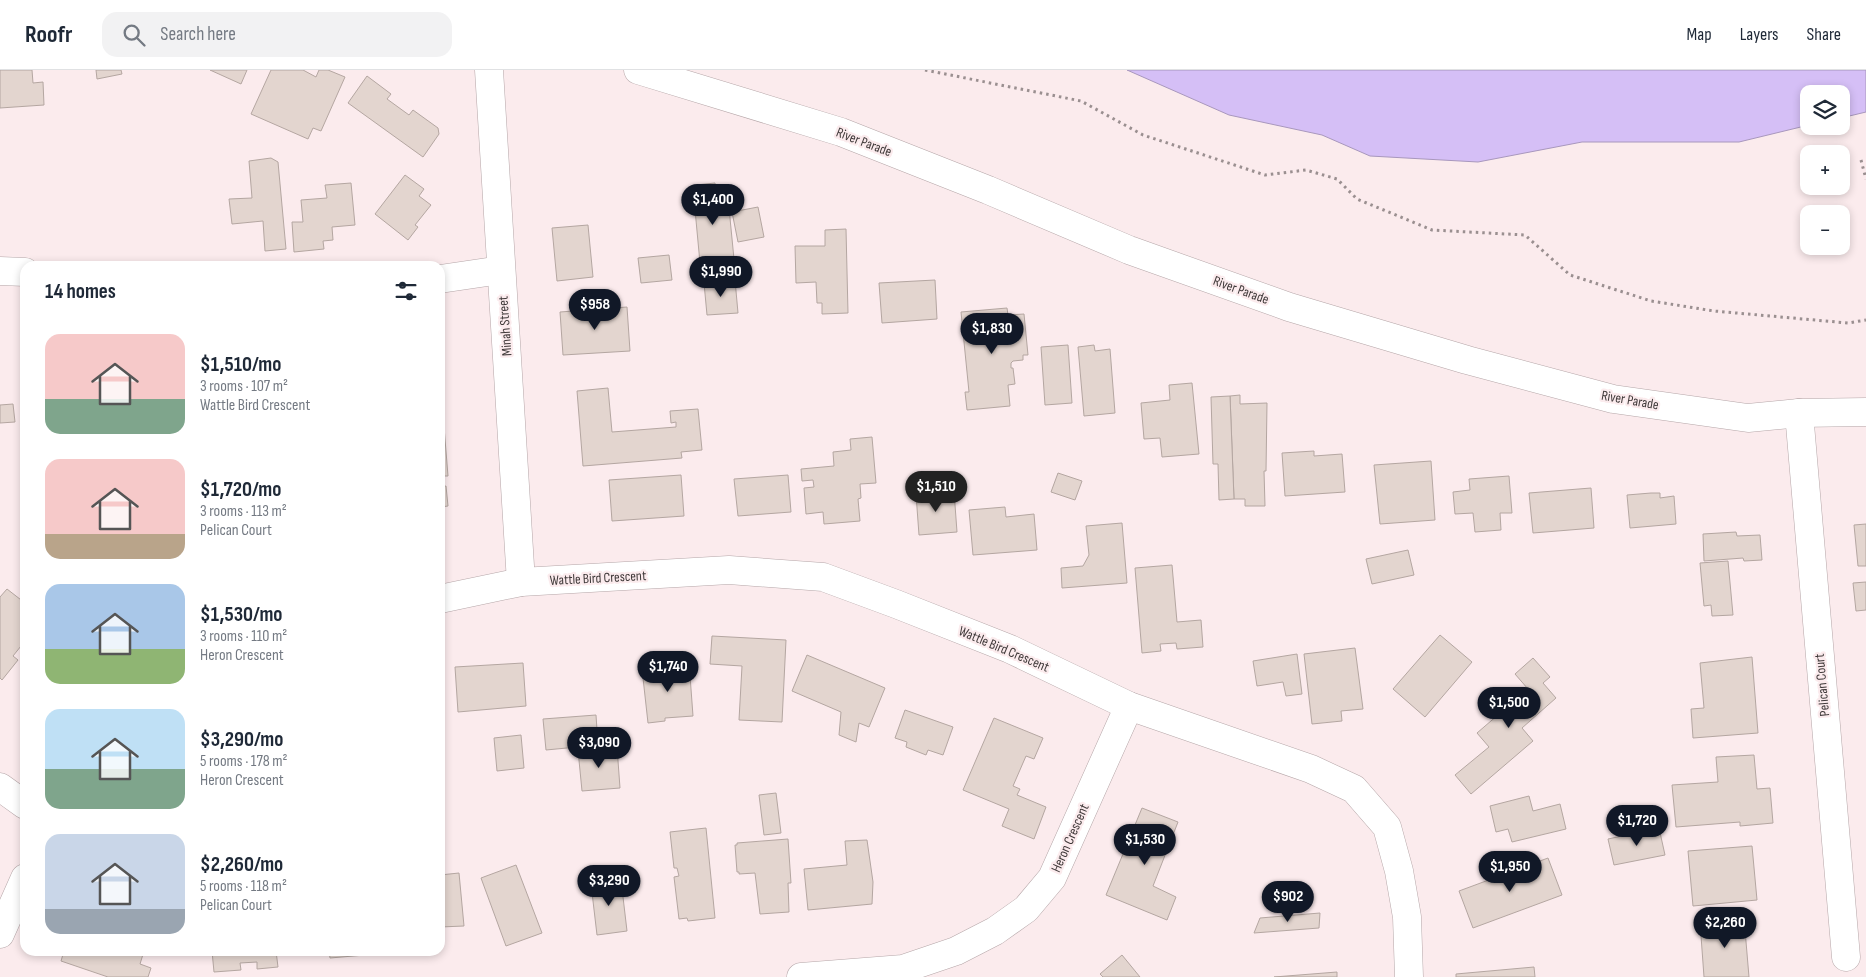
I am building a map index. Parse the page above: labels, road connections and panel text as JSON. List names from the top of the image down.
{
  "streets": {
    "street": [
      "River Parade",
      "Minah Street",
      "Wattle Bird Crescent",
      "Pelican Court",
      "Heron Crescent"
    ]
  },
  "crossings": [
    ["River Parade", "Pelican Court"],
    ["Minah Street", "Wattle Bird Crescent"],
    ["Wattle Bird Crescent", "Heron Crescent"]
  ],
  "page": {
    "header": "Roofr",
    "search": "Search here",
    "nav": ["Map", "Layers", "Share"],
    "map_buttons": ["+", "−"],
    "price": [
      "$1,400",
      "$1,990",
      "$958",
      "$1,830",
      "$1,510",
      "$1,740",
      "$1,500",
      "$3,090",
      "$1,720",
      "$1,530",
      "$1,950",
      "$3,290",
      "$902",
      "$2,260"
    ],
    "heading": "14 homes",
    "list": [
      {
        "name": "$1,510/mo",
        "note": "3 rooms · 107 m² · Wattle Bird Crescent"
      },
      {
        "name": "$1,720/mo",
        "note": "3 rooms · 113 m² · Pelican Court"
      },
      {
        "name": "$1,530/mo",
        "note": "3 rooms · 110 m² · Heron Crescent"
      },
      {
        "name": "$3,290/mo",
        "note": "5 rooms · 178 m² · Heron Crescent"
      },
      {
        "name": "$2,260/mo",
        "note": "5 rooms · 118 m² · Pelican Court"
      }
    ]
  }
}
